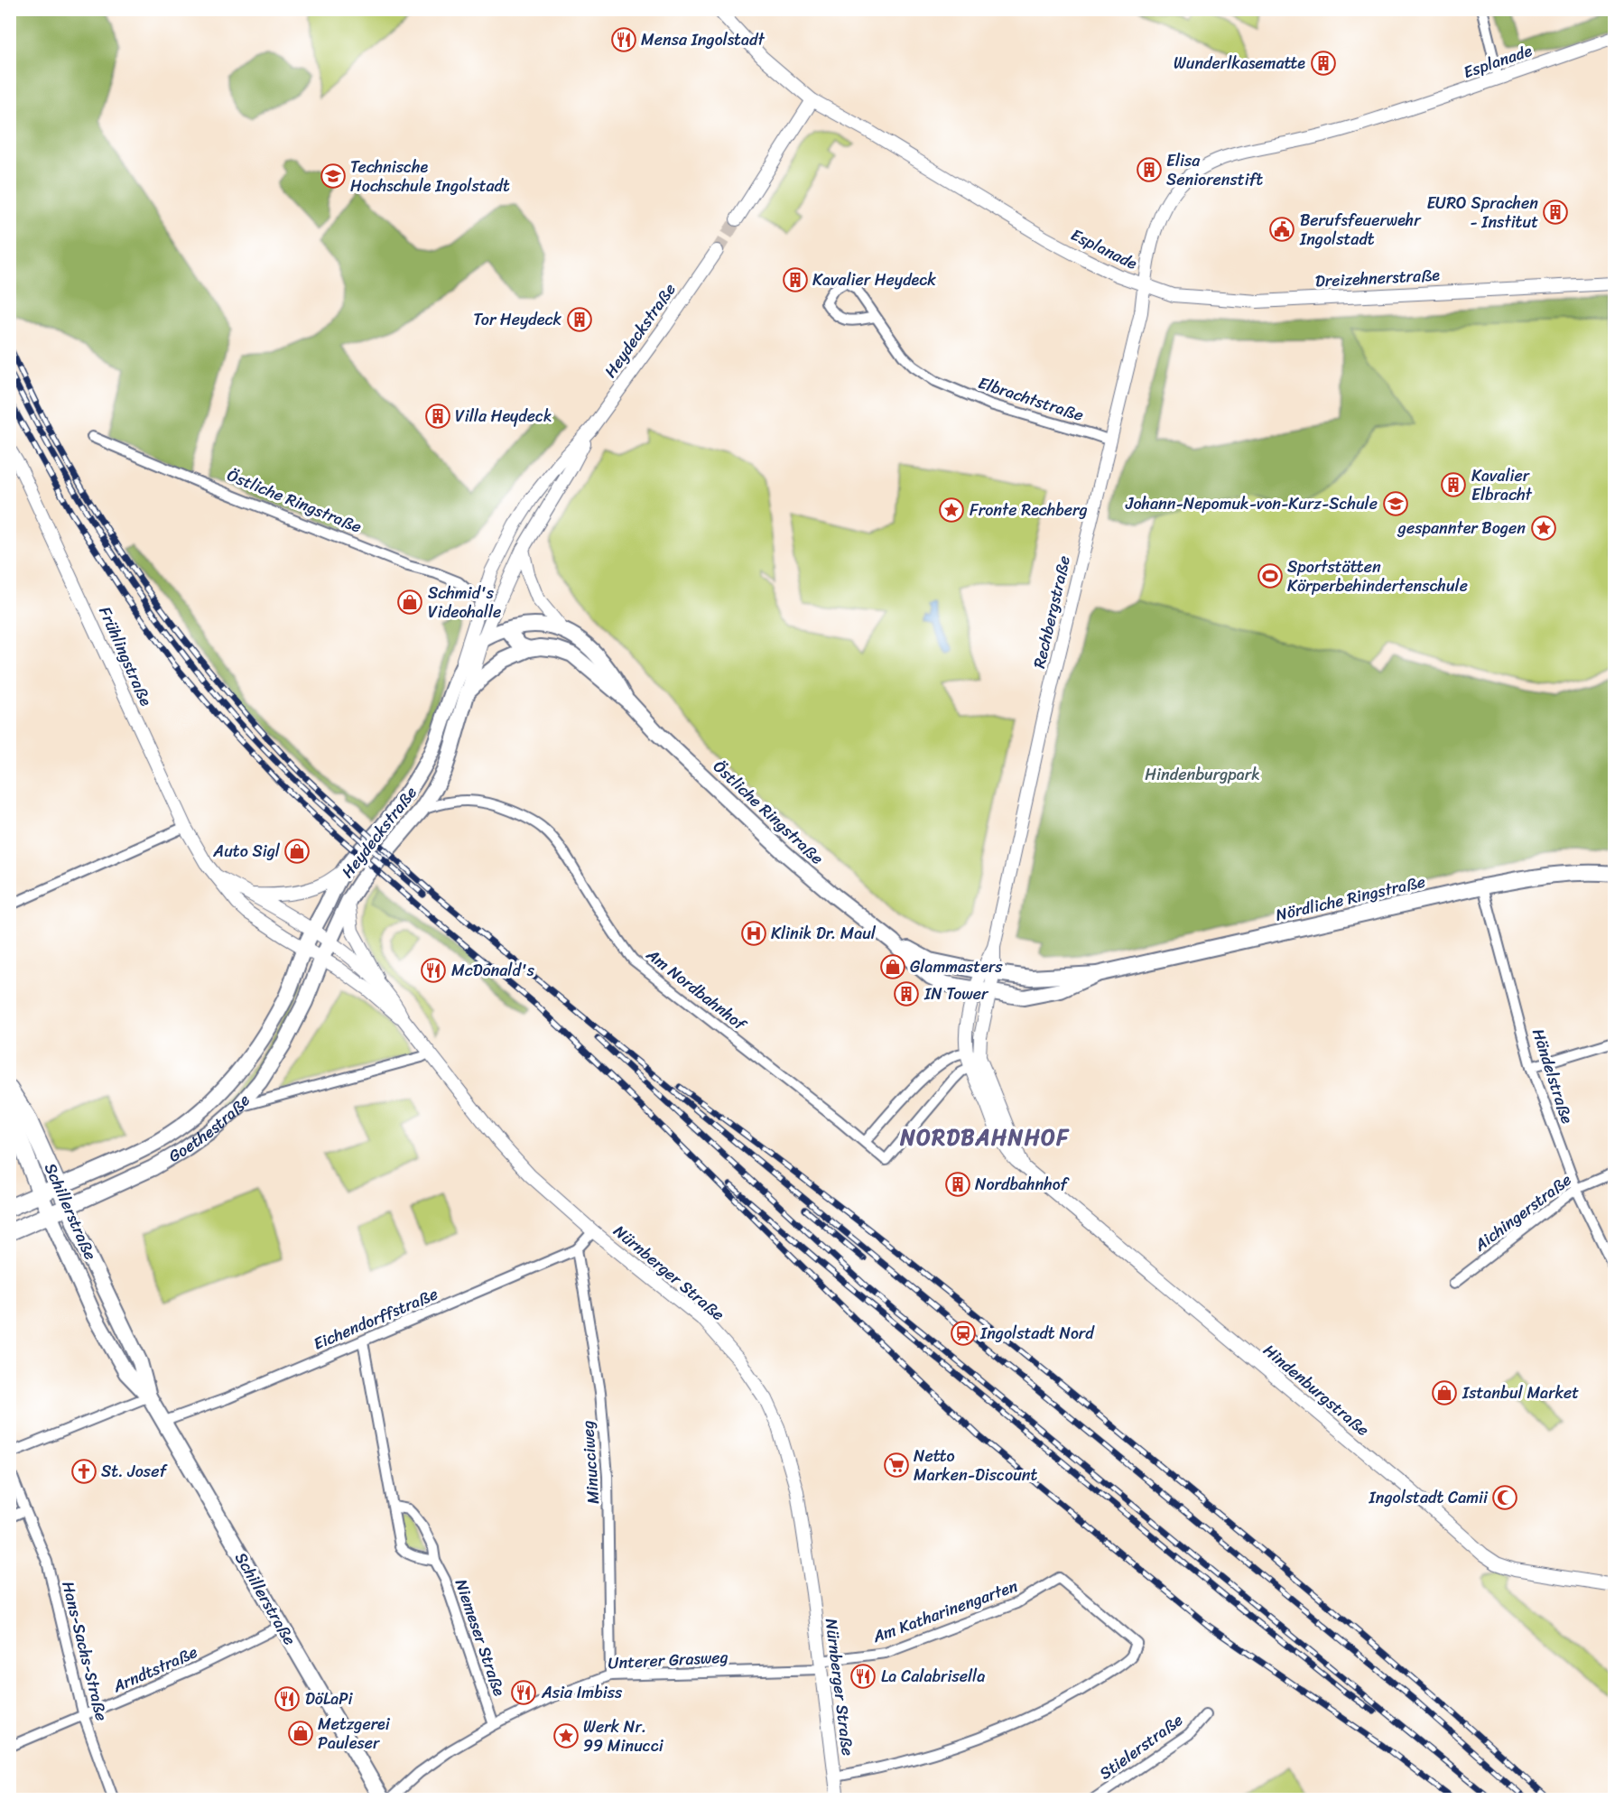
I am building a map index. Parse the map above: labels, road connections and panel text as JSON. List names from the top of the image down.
{
  "streets": {
    "main road": [
      "Heydeckstraße",
      "Östliche Ringstraße",
      "Nördliche Ringstraße",
      "Goethestraße",
      "Schillerstraße"
    ],
    "street": [
      "Esplanade",
      "Dreizehnerstraße",
      "Elbrachtstraße",
      "Rechbergstraße",
      "Frühlingstraße",
      "Am Nordbahnhof",
      "Händelstraße",
      "Aichingerstraße",
      "Nürnberger Straße",
      "Eichendorffstraße",
      "Hindenburgstraße",
      "Minucciweg",
      "Am Katharinengarten",
      "Niemeser Straße",
      "Hans-Sachs-Straße",
      "Unterer Grasweg",
      "Arndtstraße",
      "Stielerstraße"
    ]
  },
  "crossings": [
    ["Esplanade", "Dreizehnerstraße"],
    ["Esplanade", "Rechbergstraße"],
    ["Dreizehnerstraße", "Rechbergstraße"],
    ["Heydeckstraße", "Östliche Ringstraße"],
    ["Heydeckstraße", "Frühlingstraße"],
    ["Heydeckstraße", "Am Nordbahnhof"],
    ["Heydeckstraße", "Goethestraße"],
    ["Heydeckstraße", "Nürnberger Straße"],
    ["Elbrachtstraße", "Rechbergstraße"],
    ["Östliche Ringstraße", "Rechbergstraße"],
    ["Östliche Ringstraße", "Nördliche Ringstraße"],
    ["Östliche Ringstraße", "Hindenburgstraße"],
    ["Rechbergstraße", "Nördliche Ringstraße"],
    ["Rechbergstraße", "Hindenburgstraße"],
    ["Frühlingstraße", "Goethestraße"],
    ["Frühlingstraße", "Nürnberger Straße"],
    ["Nördliche Ringstraße", "Händelstraße"],
    ["Nördliche Ringstraße", "Hindenburgstraße"],
    ["Am Nordbahnhof", "Hindenburgstraße"],
    ["Händelstraße", "Aichingerstraße"],
    ["Goethestraße", "Schillerstraße"],
    ["Goethestraße", "Nürnberger Straße"],
    ["Schillerstraße", "Eichendorffstraße"],
    ["Schillerstraße", "Arndtstraße"],
    ["Nürnberger Straße", "Eichendorffstraße"],
    ["Nürnberger Straße", "Am Katharinengarten"],
    ["Nürnberger Straße", "Unterer Grasweg"],
    ["Eichendorffstraße", "Minucciweg"],
    ["Minucciweg", "Unterer Grasweg"],
    ["Am Katharinengarten", "Unterer Grasweg"],
    ["Niemeser Straße", "Unterer Grasweg"],
    ["Hans-Sachs-Straße", "Arndtstraße"]
  ],
  "districts": ["NORDBAHNHOF"],
  "parks": ["Hindenburgpark"],
  "places": {
    "restaurant": [
      "Mensa Ingolstadt",
      "McDonald's",
      "La Calabrisella",
      "Asia Imbiss",
      "DöLaPi"
    ],
    "building": [
      "Wunderlkasematte",
      "Elisa Seniorenstift",
      "EURO Sprachen - Institut",
      "Kavalier Heydeck",
      "Tor Heydeck",
      "Villa Heydeck",
      "Kavalier Elbracht",
      "IN Tower",
      "Nordbahnhof"
    ],
    "school or university": ["Technische Hochschule Ingolstadt", "Johann-Nepomuk-von-Kurz-Schule"],
    "public building": ["Berufsfeuerwehr Ingolstadt"],
    "place": ["Fronte Rechberg", "gespannter Bogen", "Werk Nr. 99 Minucci"],
    "sports": ["Sportstätten Körperbehindertenschule"],
    "shop": [
      "Schmid's Videohalle",
      "Auto Sigl",
      "Glammasters",
      "Istanbul Market",
      "Metzgerei Pauleser"
    ],
    "hospital": ["Klinik Dr. Maul"],
    "station": ["Ingolstadt Nord"],
    "supermarket": ["Netto Marken-Discount"],
    "church": ["St. Josef"],
    "mosque": ["Ingolstadt Camii"]
  }
}
